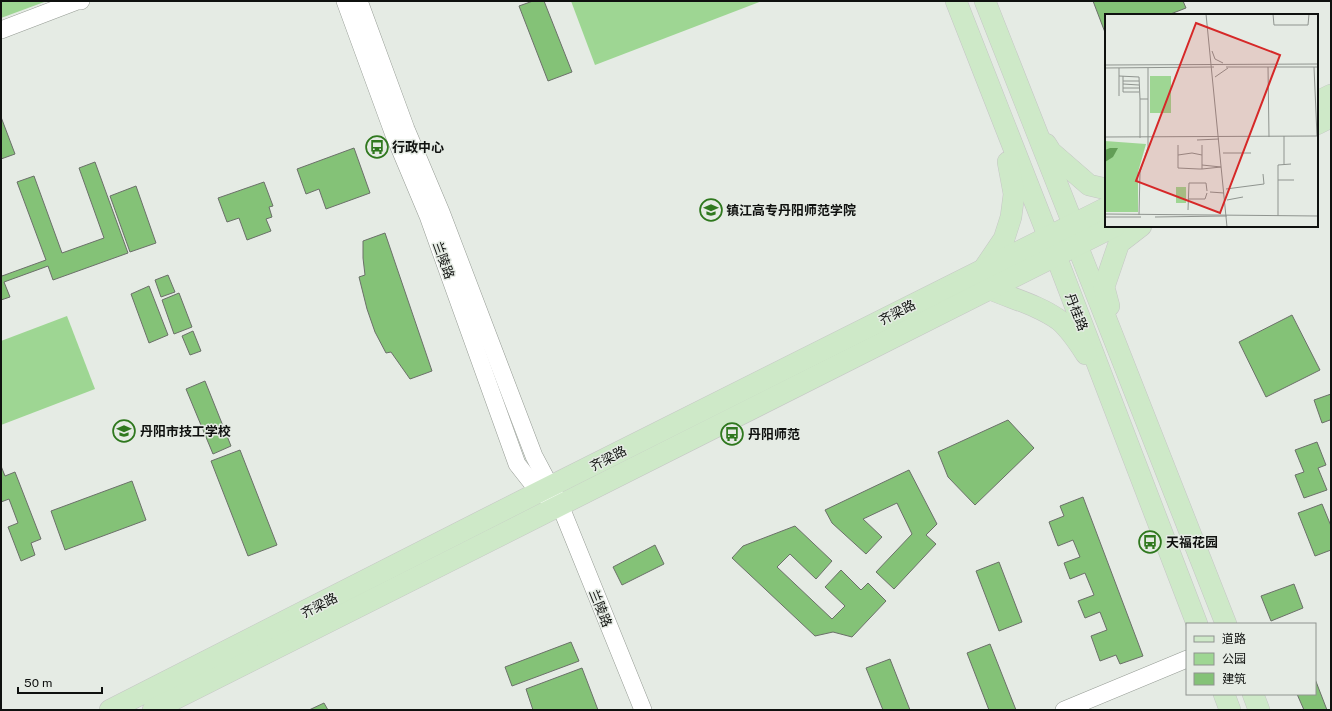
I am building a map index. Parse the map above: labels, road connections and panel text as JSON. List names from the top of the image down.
{
  "streets": {
    "main road": ["齐梁路", "丹桂路"],
    "street": ["兰陵路"]
  },
  "crossings": [
    ["兰陵路", "齐梁路"],
    ["齐梁路", "丹桂路"]
  ],
  "places": {
    "bus stop": ["行政中心", "丹阳师范", "天福花园"],
    "school or university": ["镇江高专丹阳师范学院", "丹阳市技工学校"]
  },
  "legend": ["道路", "公园", "建筑"],
  "scale_bar": "50 m"
}
